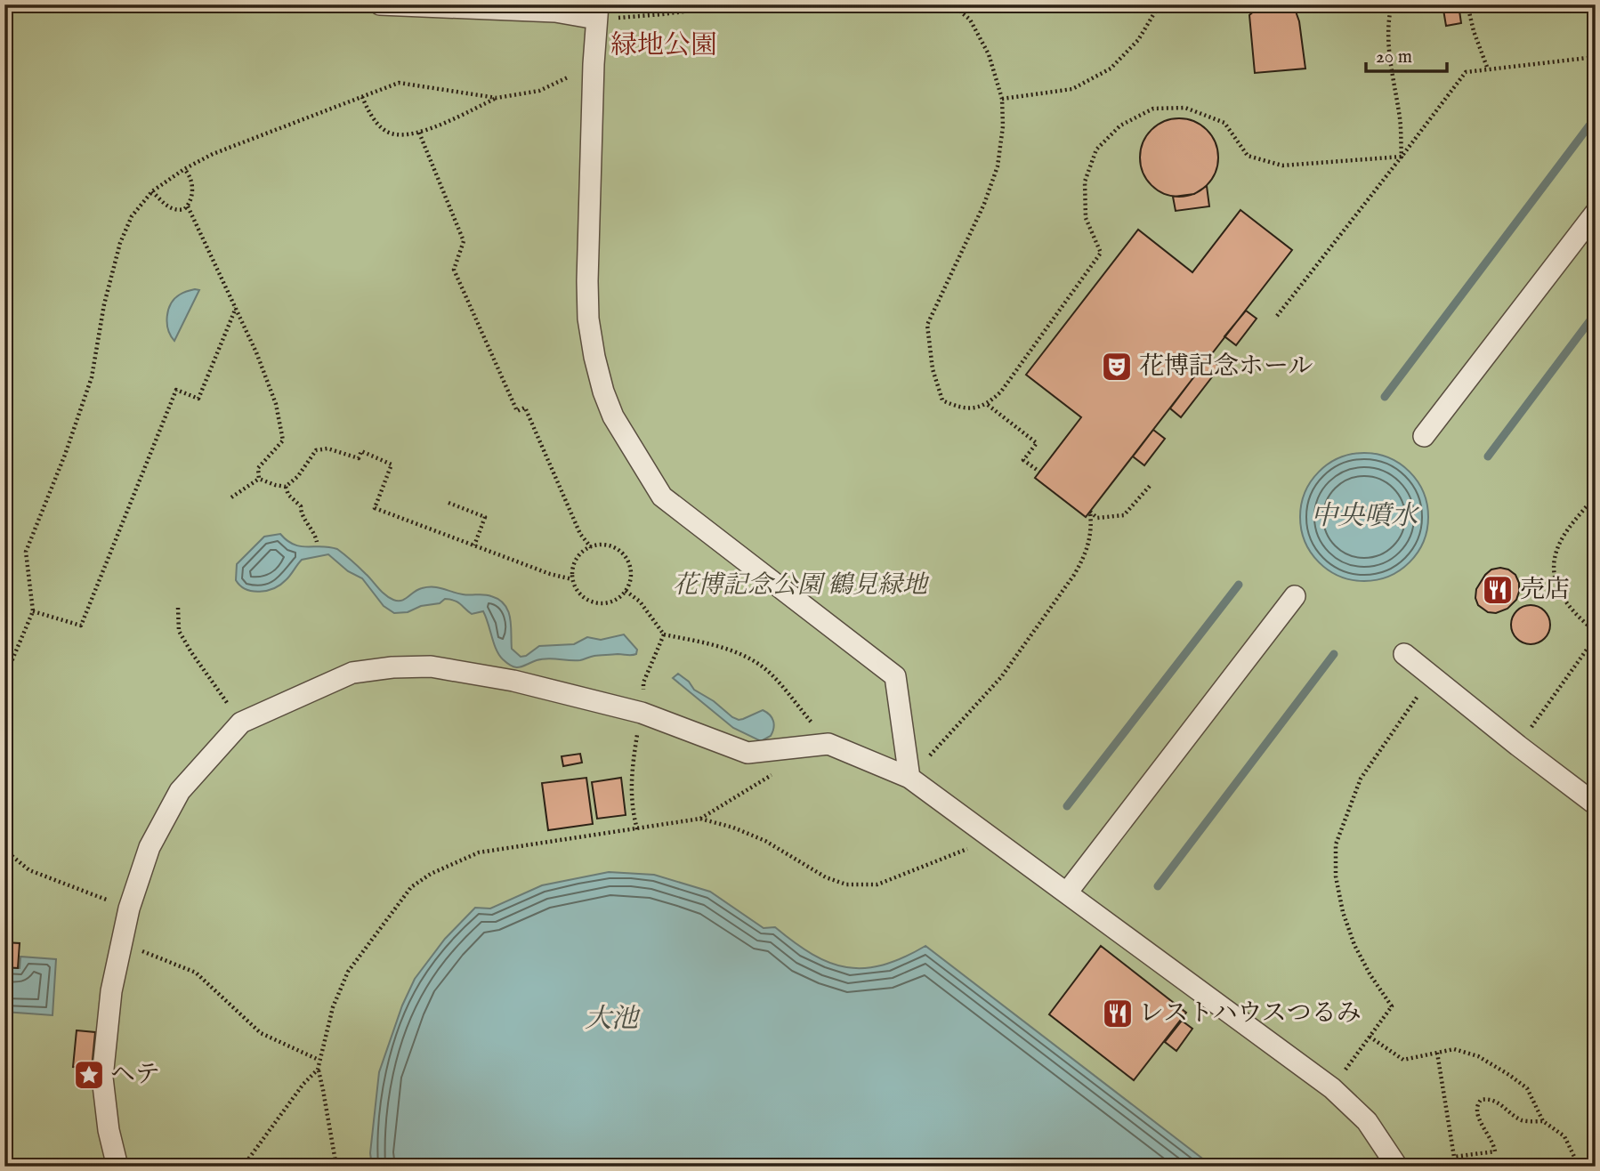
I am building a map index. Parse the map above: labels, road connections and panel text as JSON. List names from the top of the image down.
{
  "districts": ["緑地公園"],
  "water": ["中央噴水", "大池"],
  "parks": ["花博記念公園 鶴見緑地"],
  "places": {
    "theatre": ["花博記念ホール"],
    "restaurant": ["売店", "レストハウスつるみ"],
    "place": ["ヘテ"]
  },
  "scale_bar": "20 m"
}
